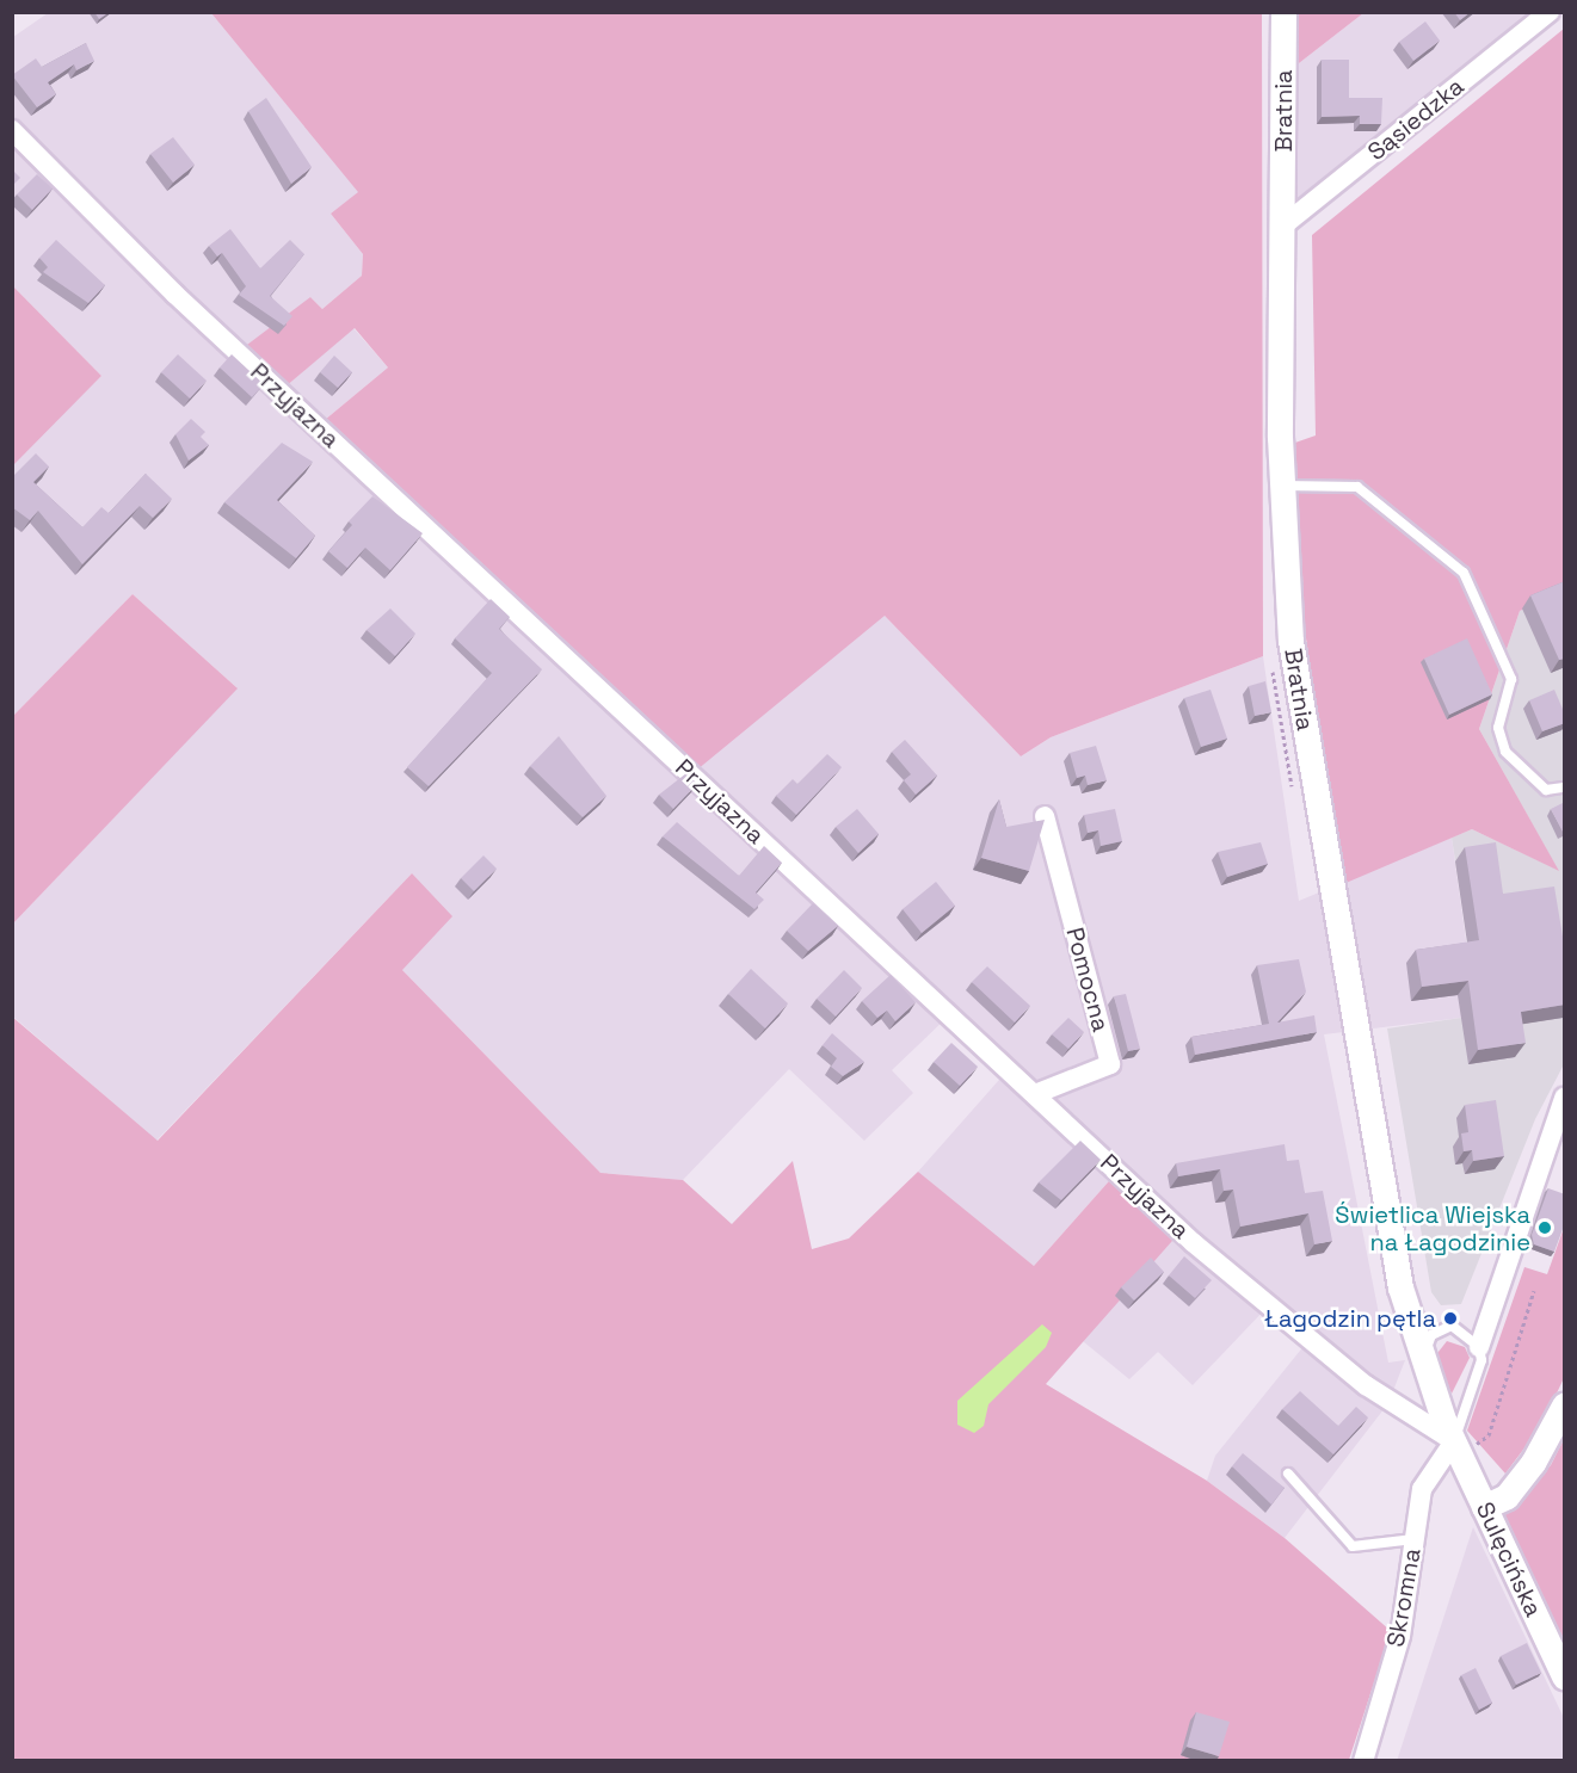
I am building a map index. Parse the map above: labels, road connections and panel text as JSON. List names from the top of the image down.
{
  "streets": {
    "street": [
      "Bratnia",
      "Sąsiedzka",
      "Przyjazna",
      "Pomocna",
      "Sulęcińska",
      "Skromna"
    ]
  },
  "crossings": [
    ["Bratnia", "Sąsiedzka"],
    ["Bratnia", "Przyjazna"],
    ["Bratnia", "Sulęcińska"],
    ["Bratnia", "Skromna"],
    ["Przyjazna", "Pomocna"],
    ["Przyjazna", "Sulęcińska"],
    ["Przyjazna", "Skromna"],
    ["Sulęcińska", "Skromna"]
  ],
  "places": ["Świetlica Wiejska na Łagodzinie", "Łagodzin pętla"]
}
